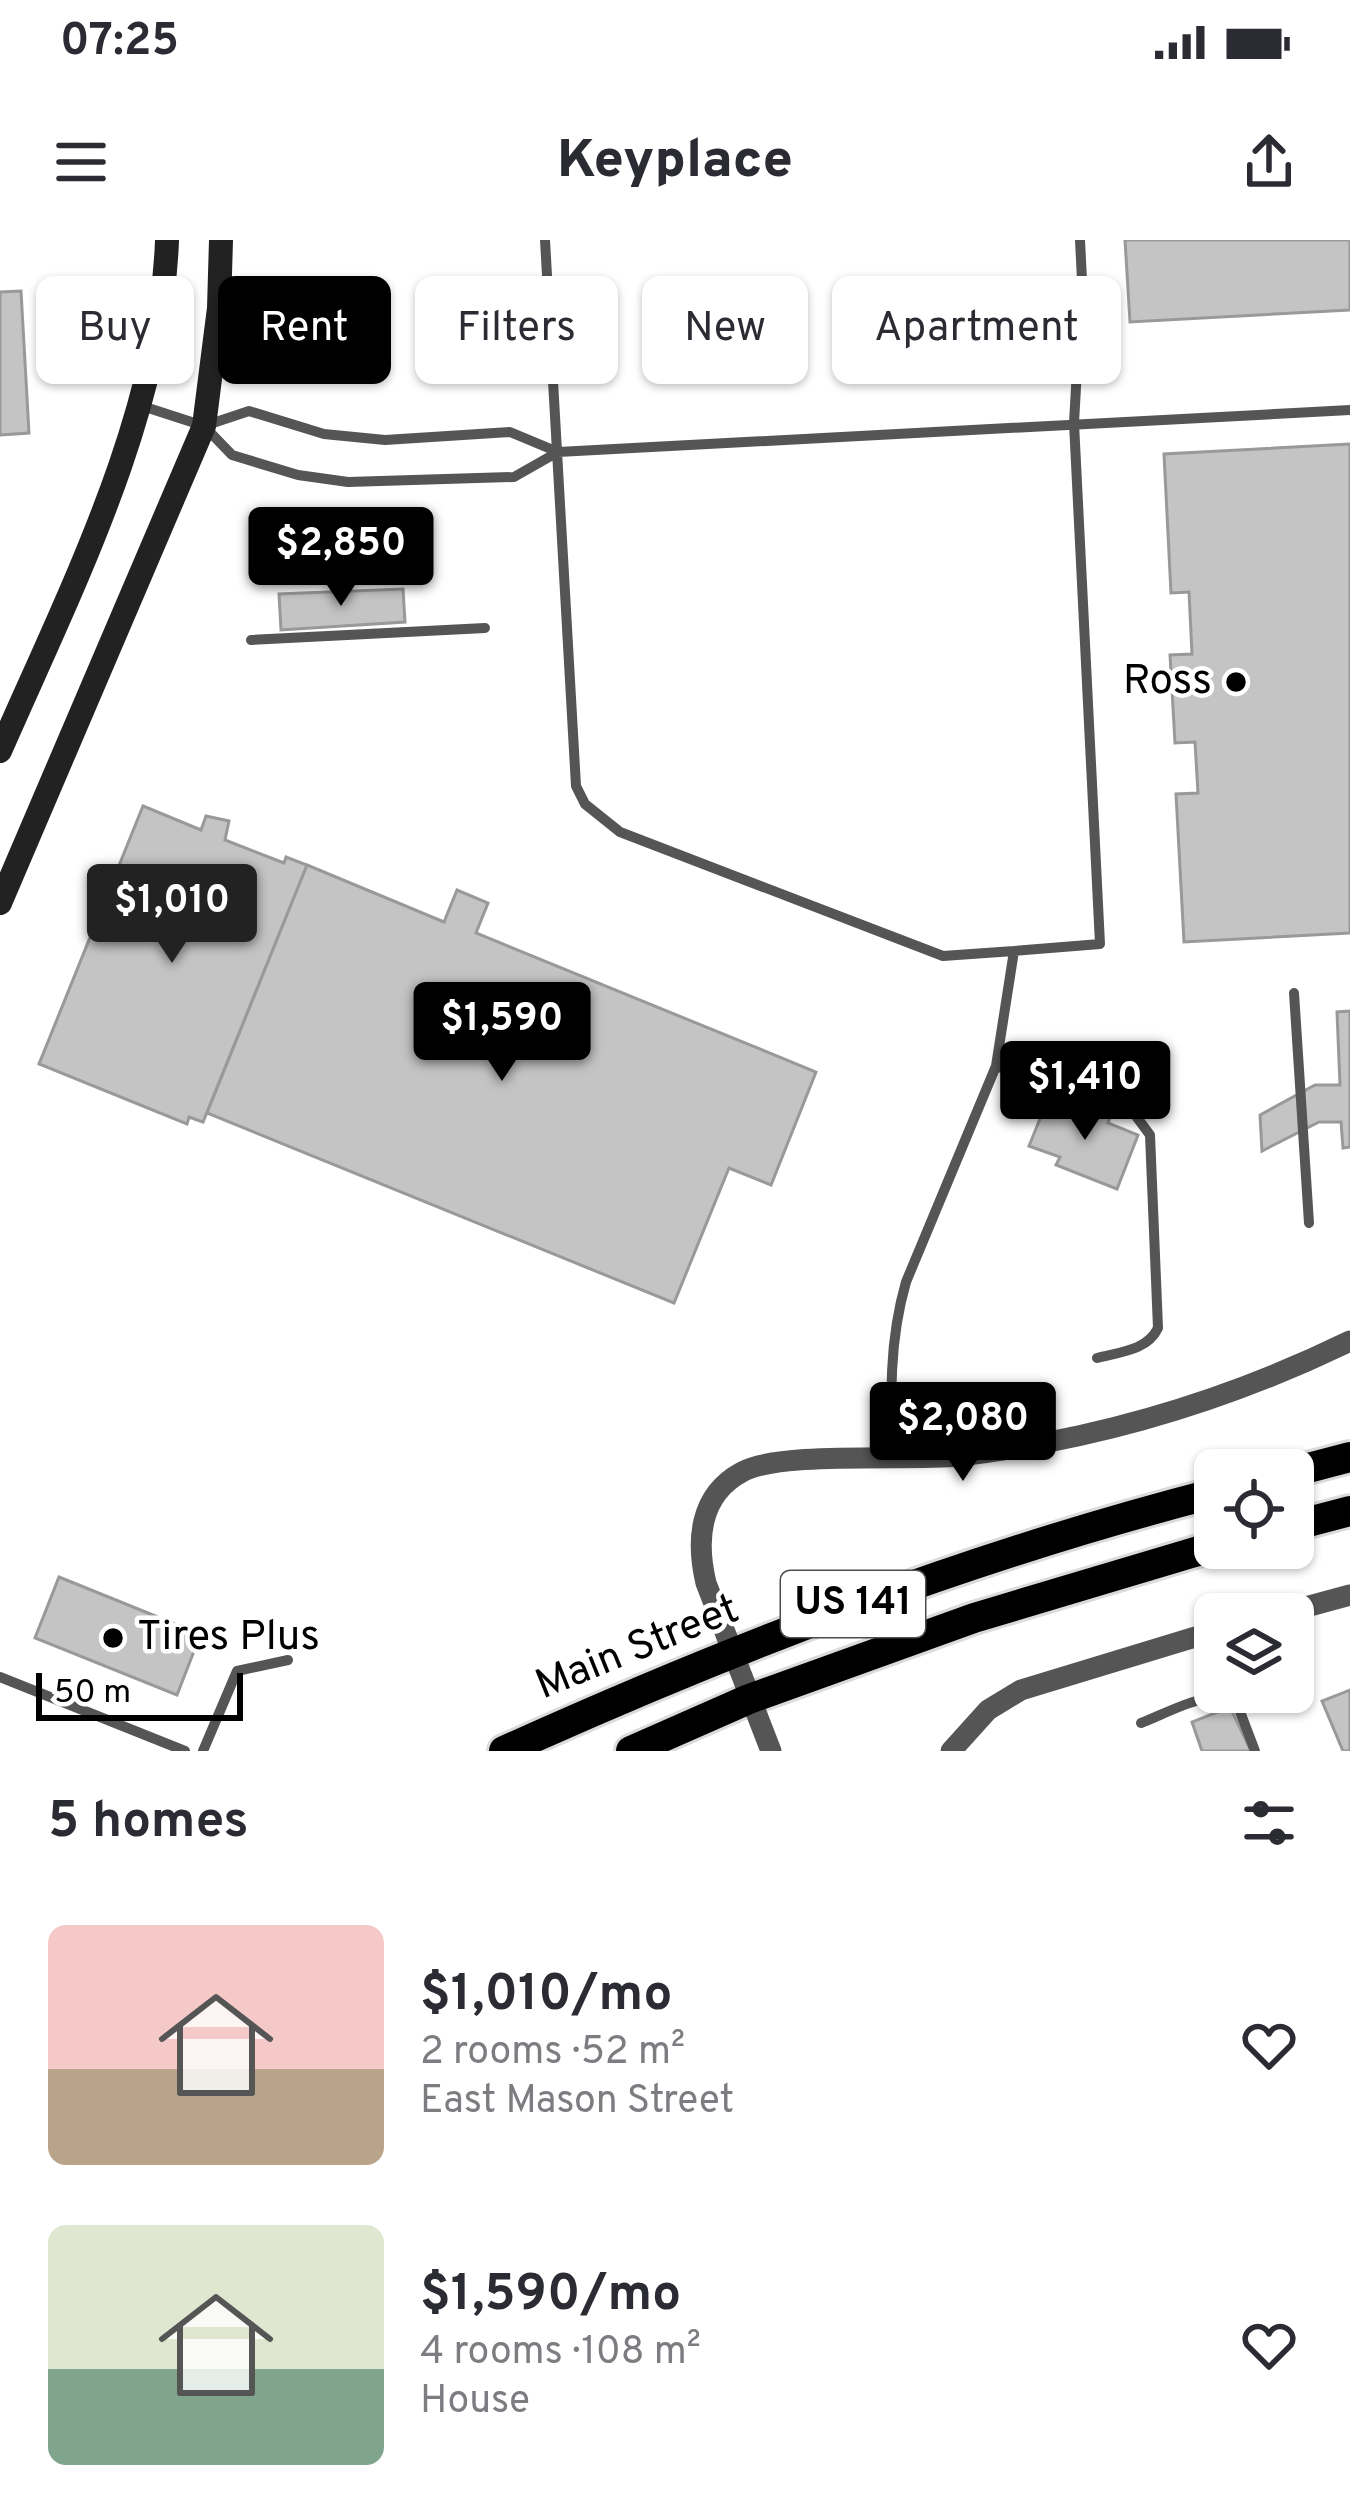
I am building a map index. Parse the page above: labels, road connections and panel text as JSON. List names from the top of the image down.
{
  "streets": {
    "main road": ["US 141", "Main Street"]
  },
  "places": ["Ross", "Tires Plus"],
  "scale_bar": "50 m",
  "page": {
    "status": "07:25",
    "header": "Keyplace",
    "chip": [
      "Buy",
      "Rent",
      "Filters",
      "New",
      "Apartment"
    ],
    "price": [
      "$2,850",
      "$1,010",
      "$1,590",
      "$1,410",
      "$2,080"
    ],
    "scale": "50 m",
    "heading": "5 homes",
    "list": [
      {
        "name": "$1,010/mo",
        "note": "2 rooms · 52 m² · East Mason Street"
      },
      {
        "name": "$1,590/mo",
        "note": "4 rooms · 108 m² · House"
      }
    ]
  }
}
